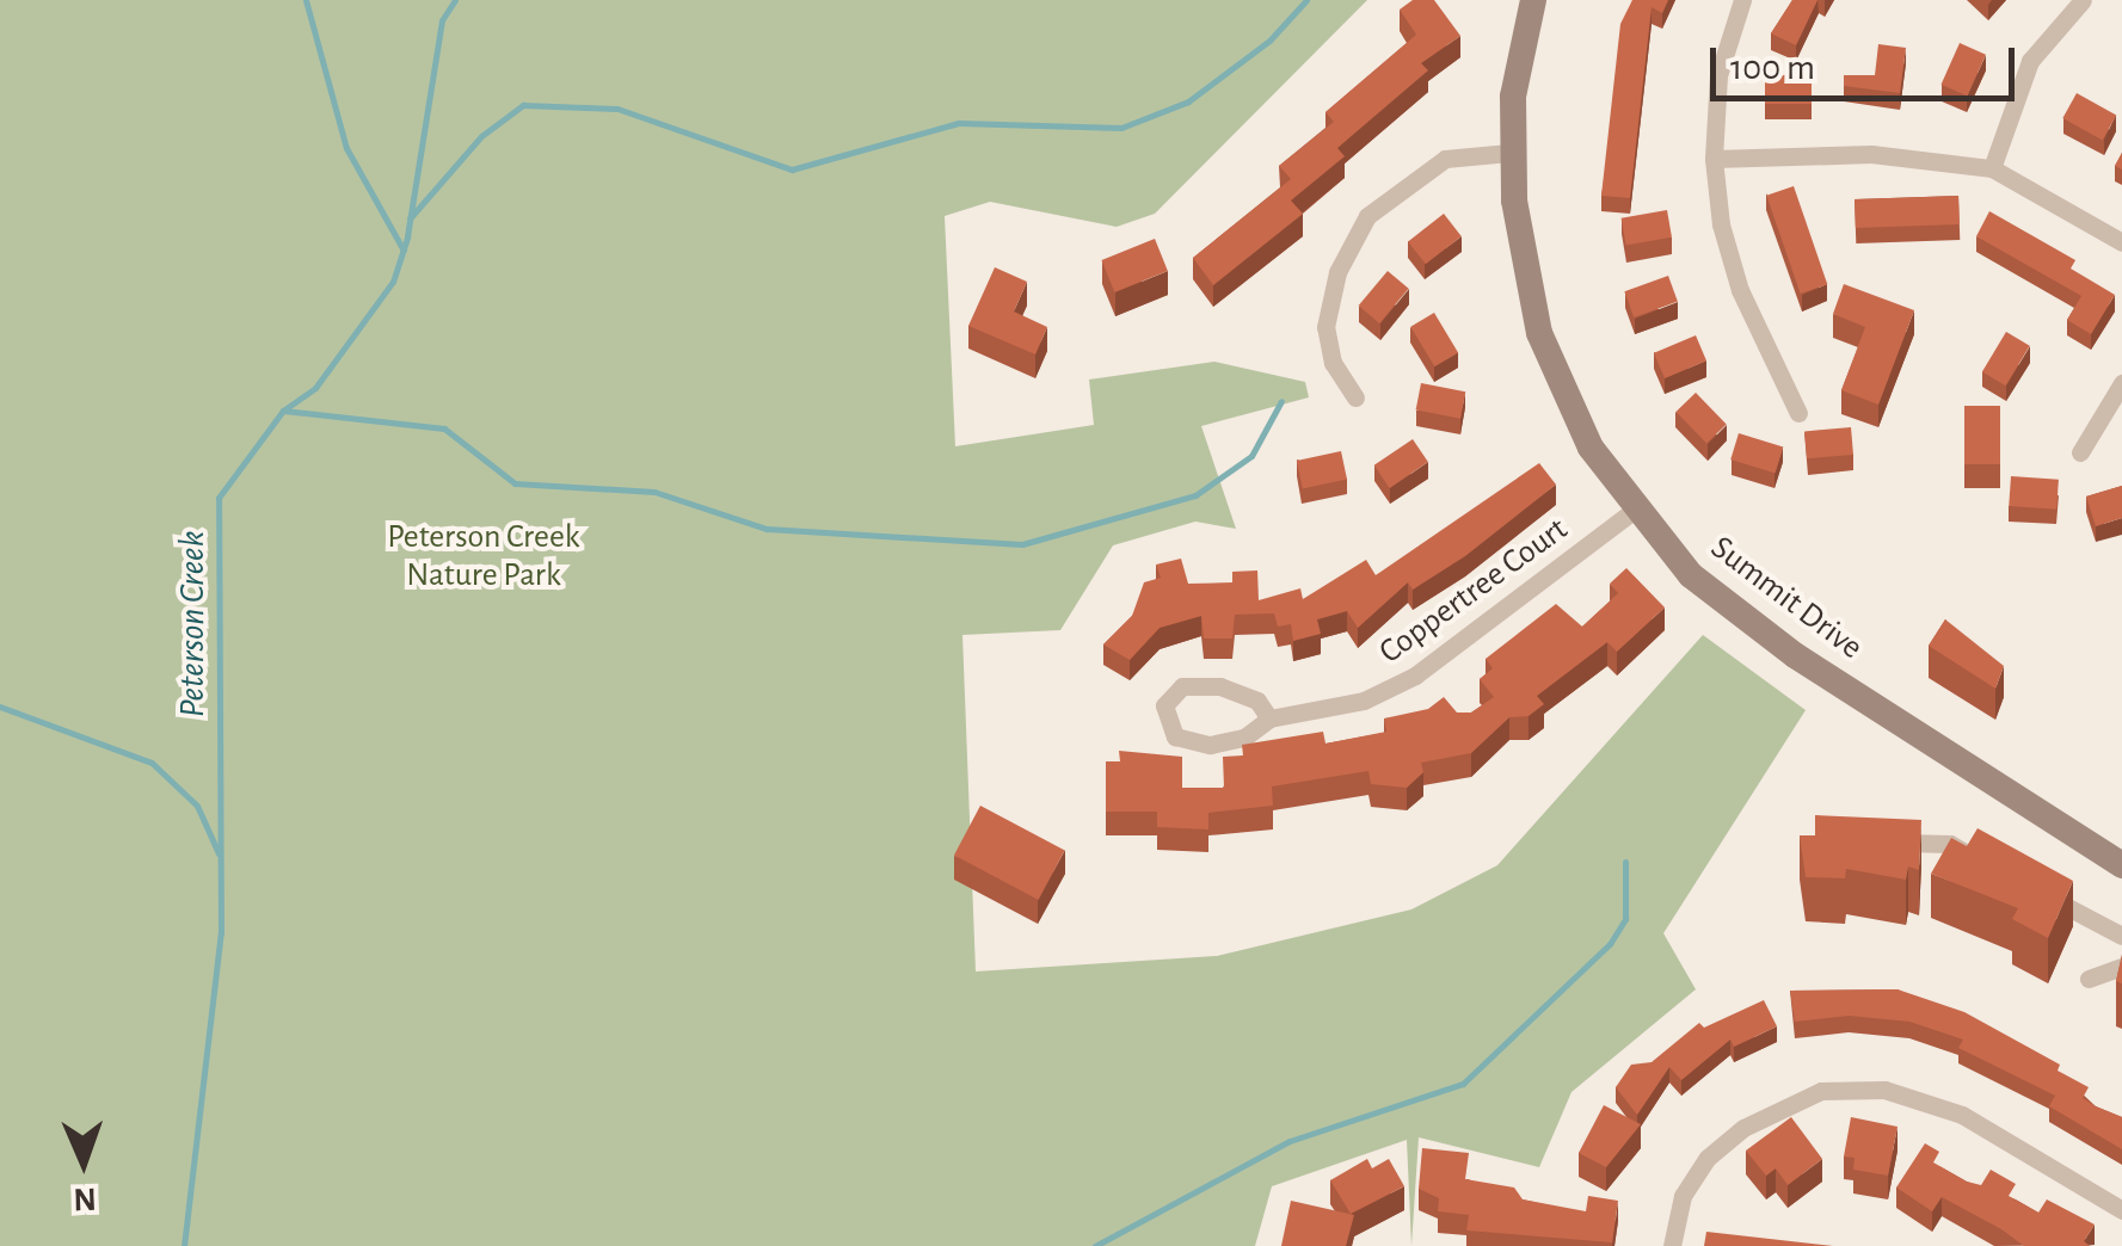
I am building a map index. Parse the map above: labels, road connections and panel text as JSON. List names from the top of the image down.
{
  "streets": {
    "main road": ["Summit Drive"],
    "street": ["Coppertree Court"]
  },
  "crossings": [
    ["Coppertree Court", "Summit Drive"]
  ],
  "water": ["Peterson Creek"],
  "parks": ["Peterson Creek Nature Park"],
  "scale_bar": "100 m",
  "north": "bottom"
}
